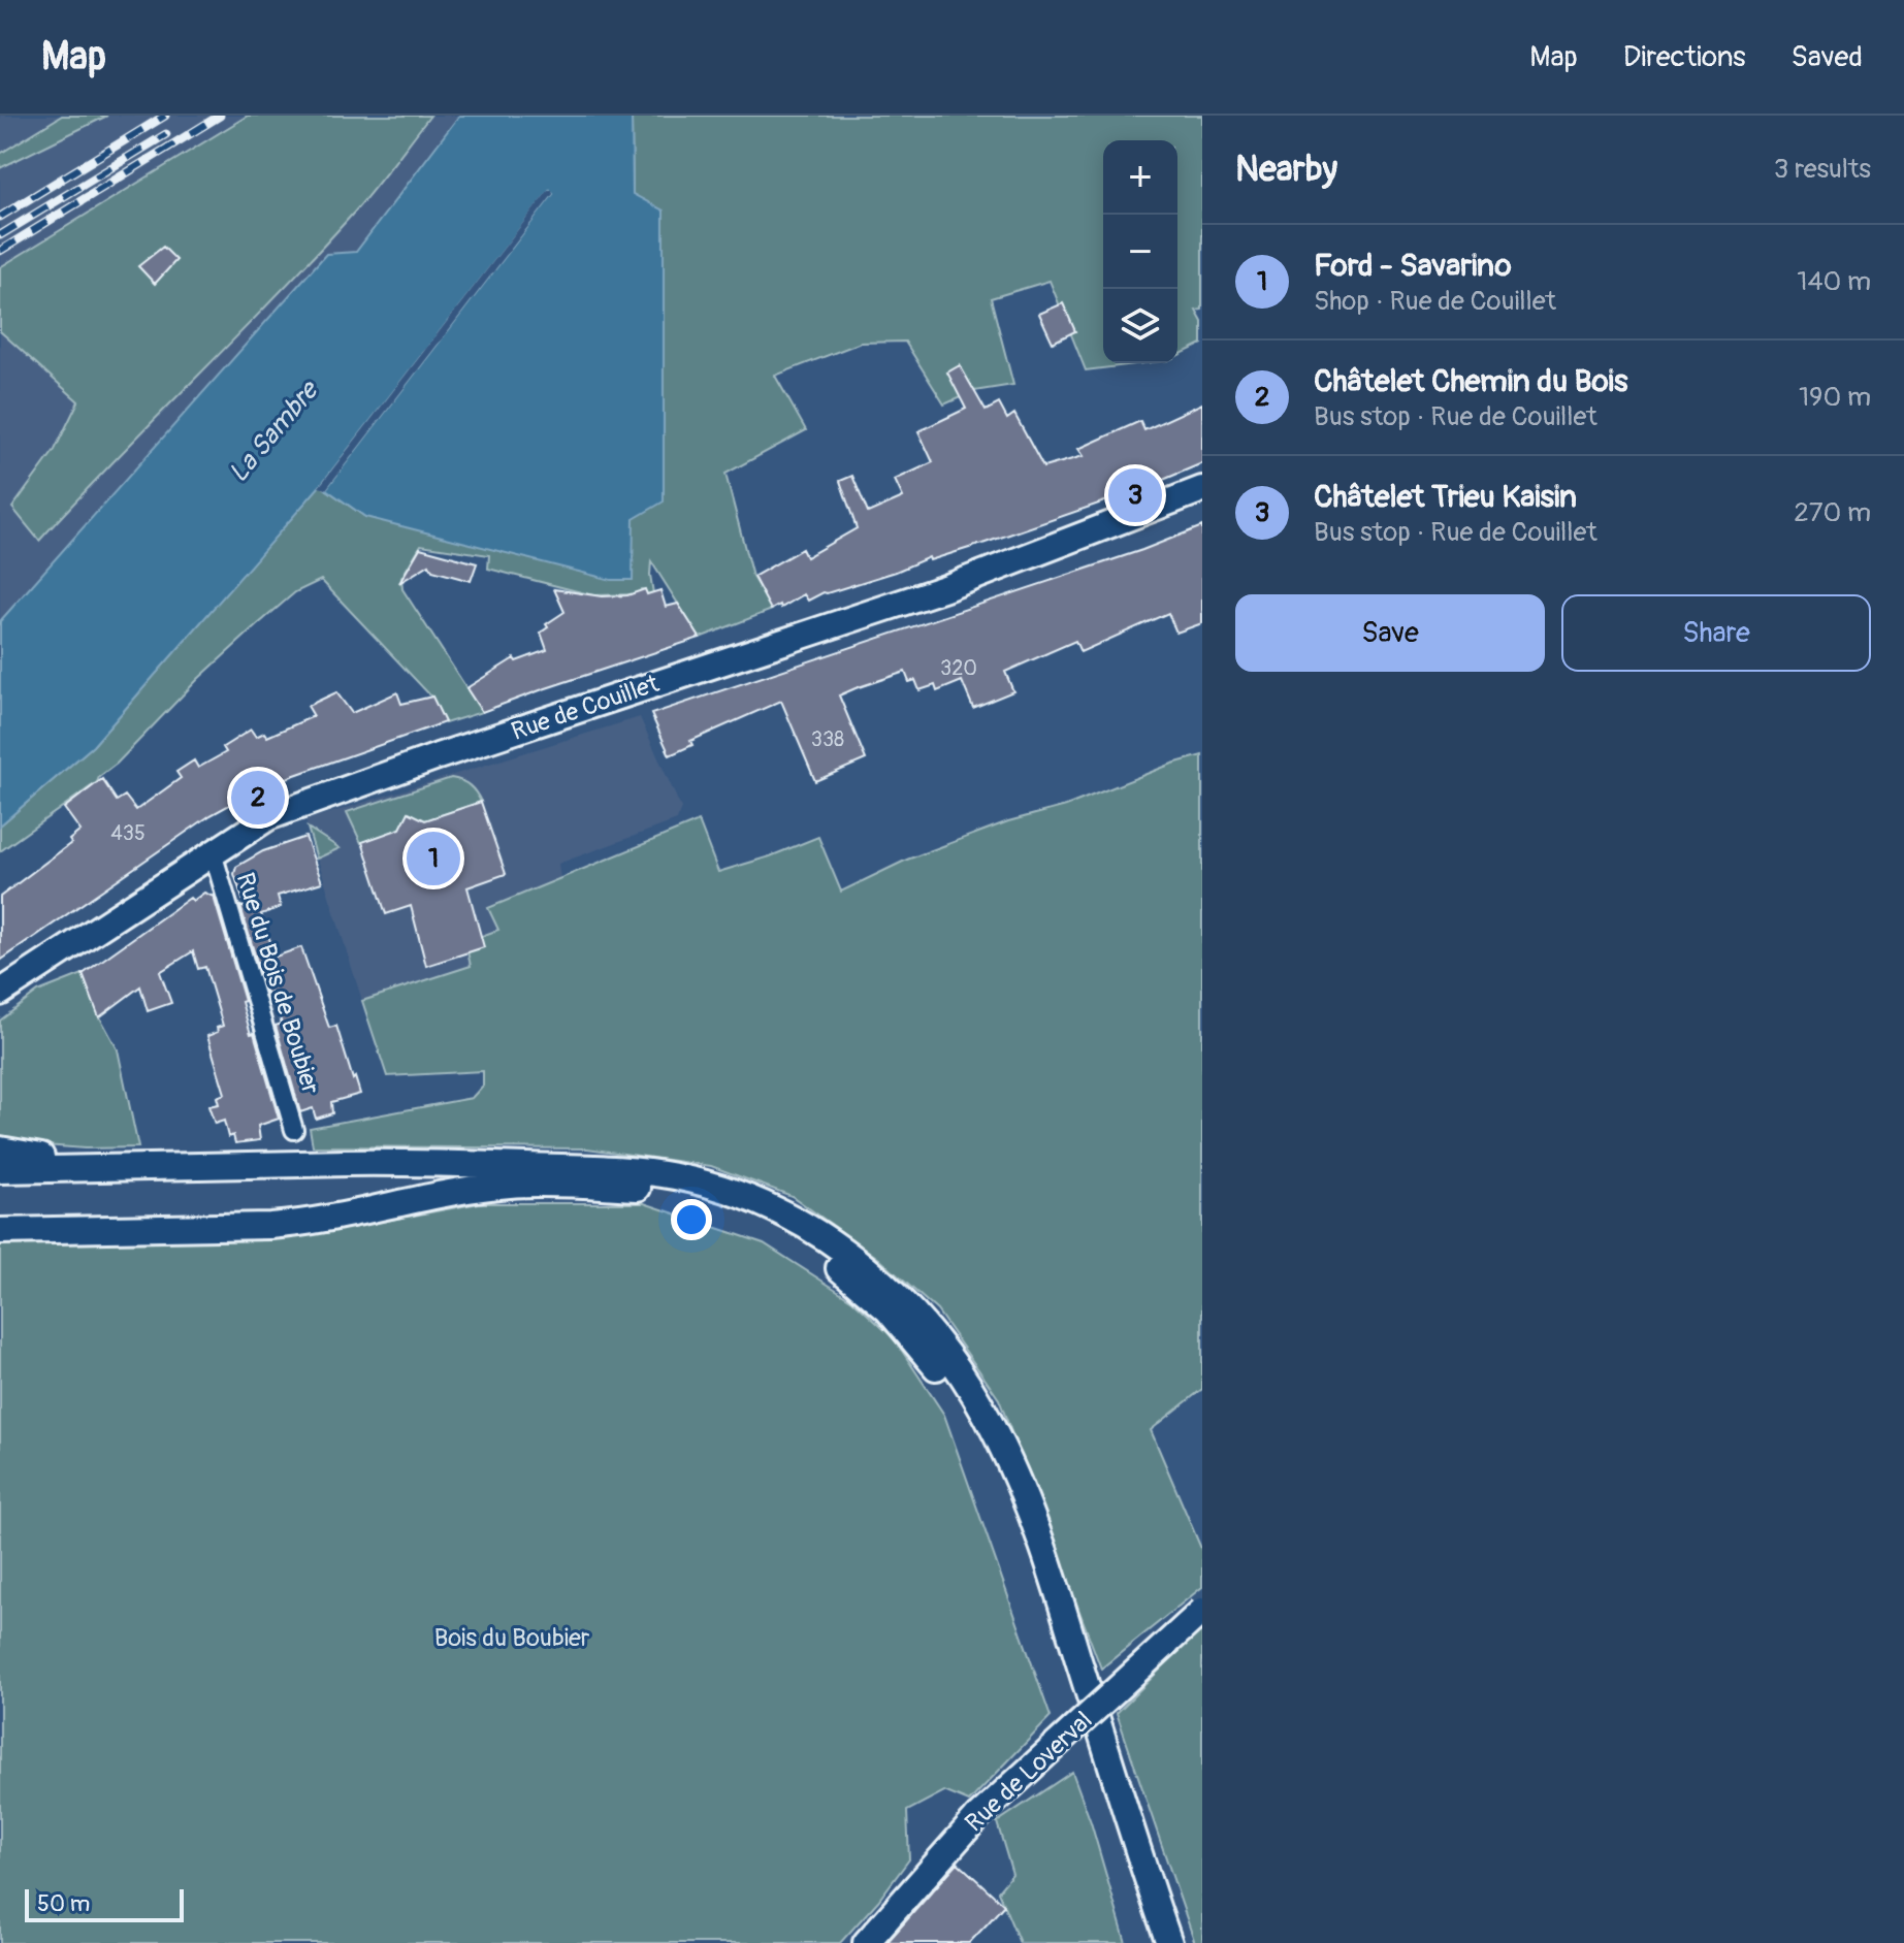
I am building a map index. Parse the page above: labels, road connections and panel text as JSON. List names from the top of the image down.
{
  "streets": {
    "main road": ["Rue de Couillet", "Rue de Loverval"],
    "street": ["Rue du Bois de Boubier"]
  },
  "crossings": [
    ["Rue de Couillet", "Rue du Bois de Boubier"]
  ],
  "water": ["La Sambre"],
  "parks": ["Bois du Boubier"],
  "house_numbers": ["320", "338", "435"],
  "scale_bar": "50 m",
  "page": {
    "header": "Map",
    "nav": ["Map", "Directions", "Saved"],
    "heading": ["Nearby", "3 results"],
    "map_buttons": ["+", "−"],
    "list": [
      {
        "mark": "1",
        "name": "Ford - Savarino",
        "note": "Shop · Rue de Couillet",
        "value": "140 m"
      },
      {
        "mark": "2",
        "name": "Châtelet Chemin du Bois",
        "note": "Bus stop · Rue de Couillet",
        "value": "190 m"
      },
      {
        "mark": "3",
        "name": "Châtelet Trieu Kaisin",
        "note": "Bus stop · Rue de Couillet",
        "value": "270 m"
      }
    ],
    "pins": ["3", "2", "1"],
    "buttons": ["Save", "Share"],
    "scale": "50 m"
  }
}
